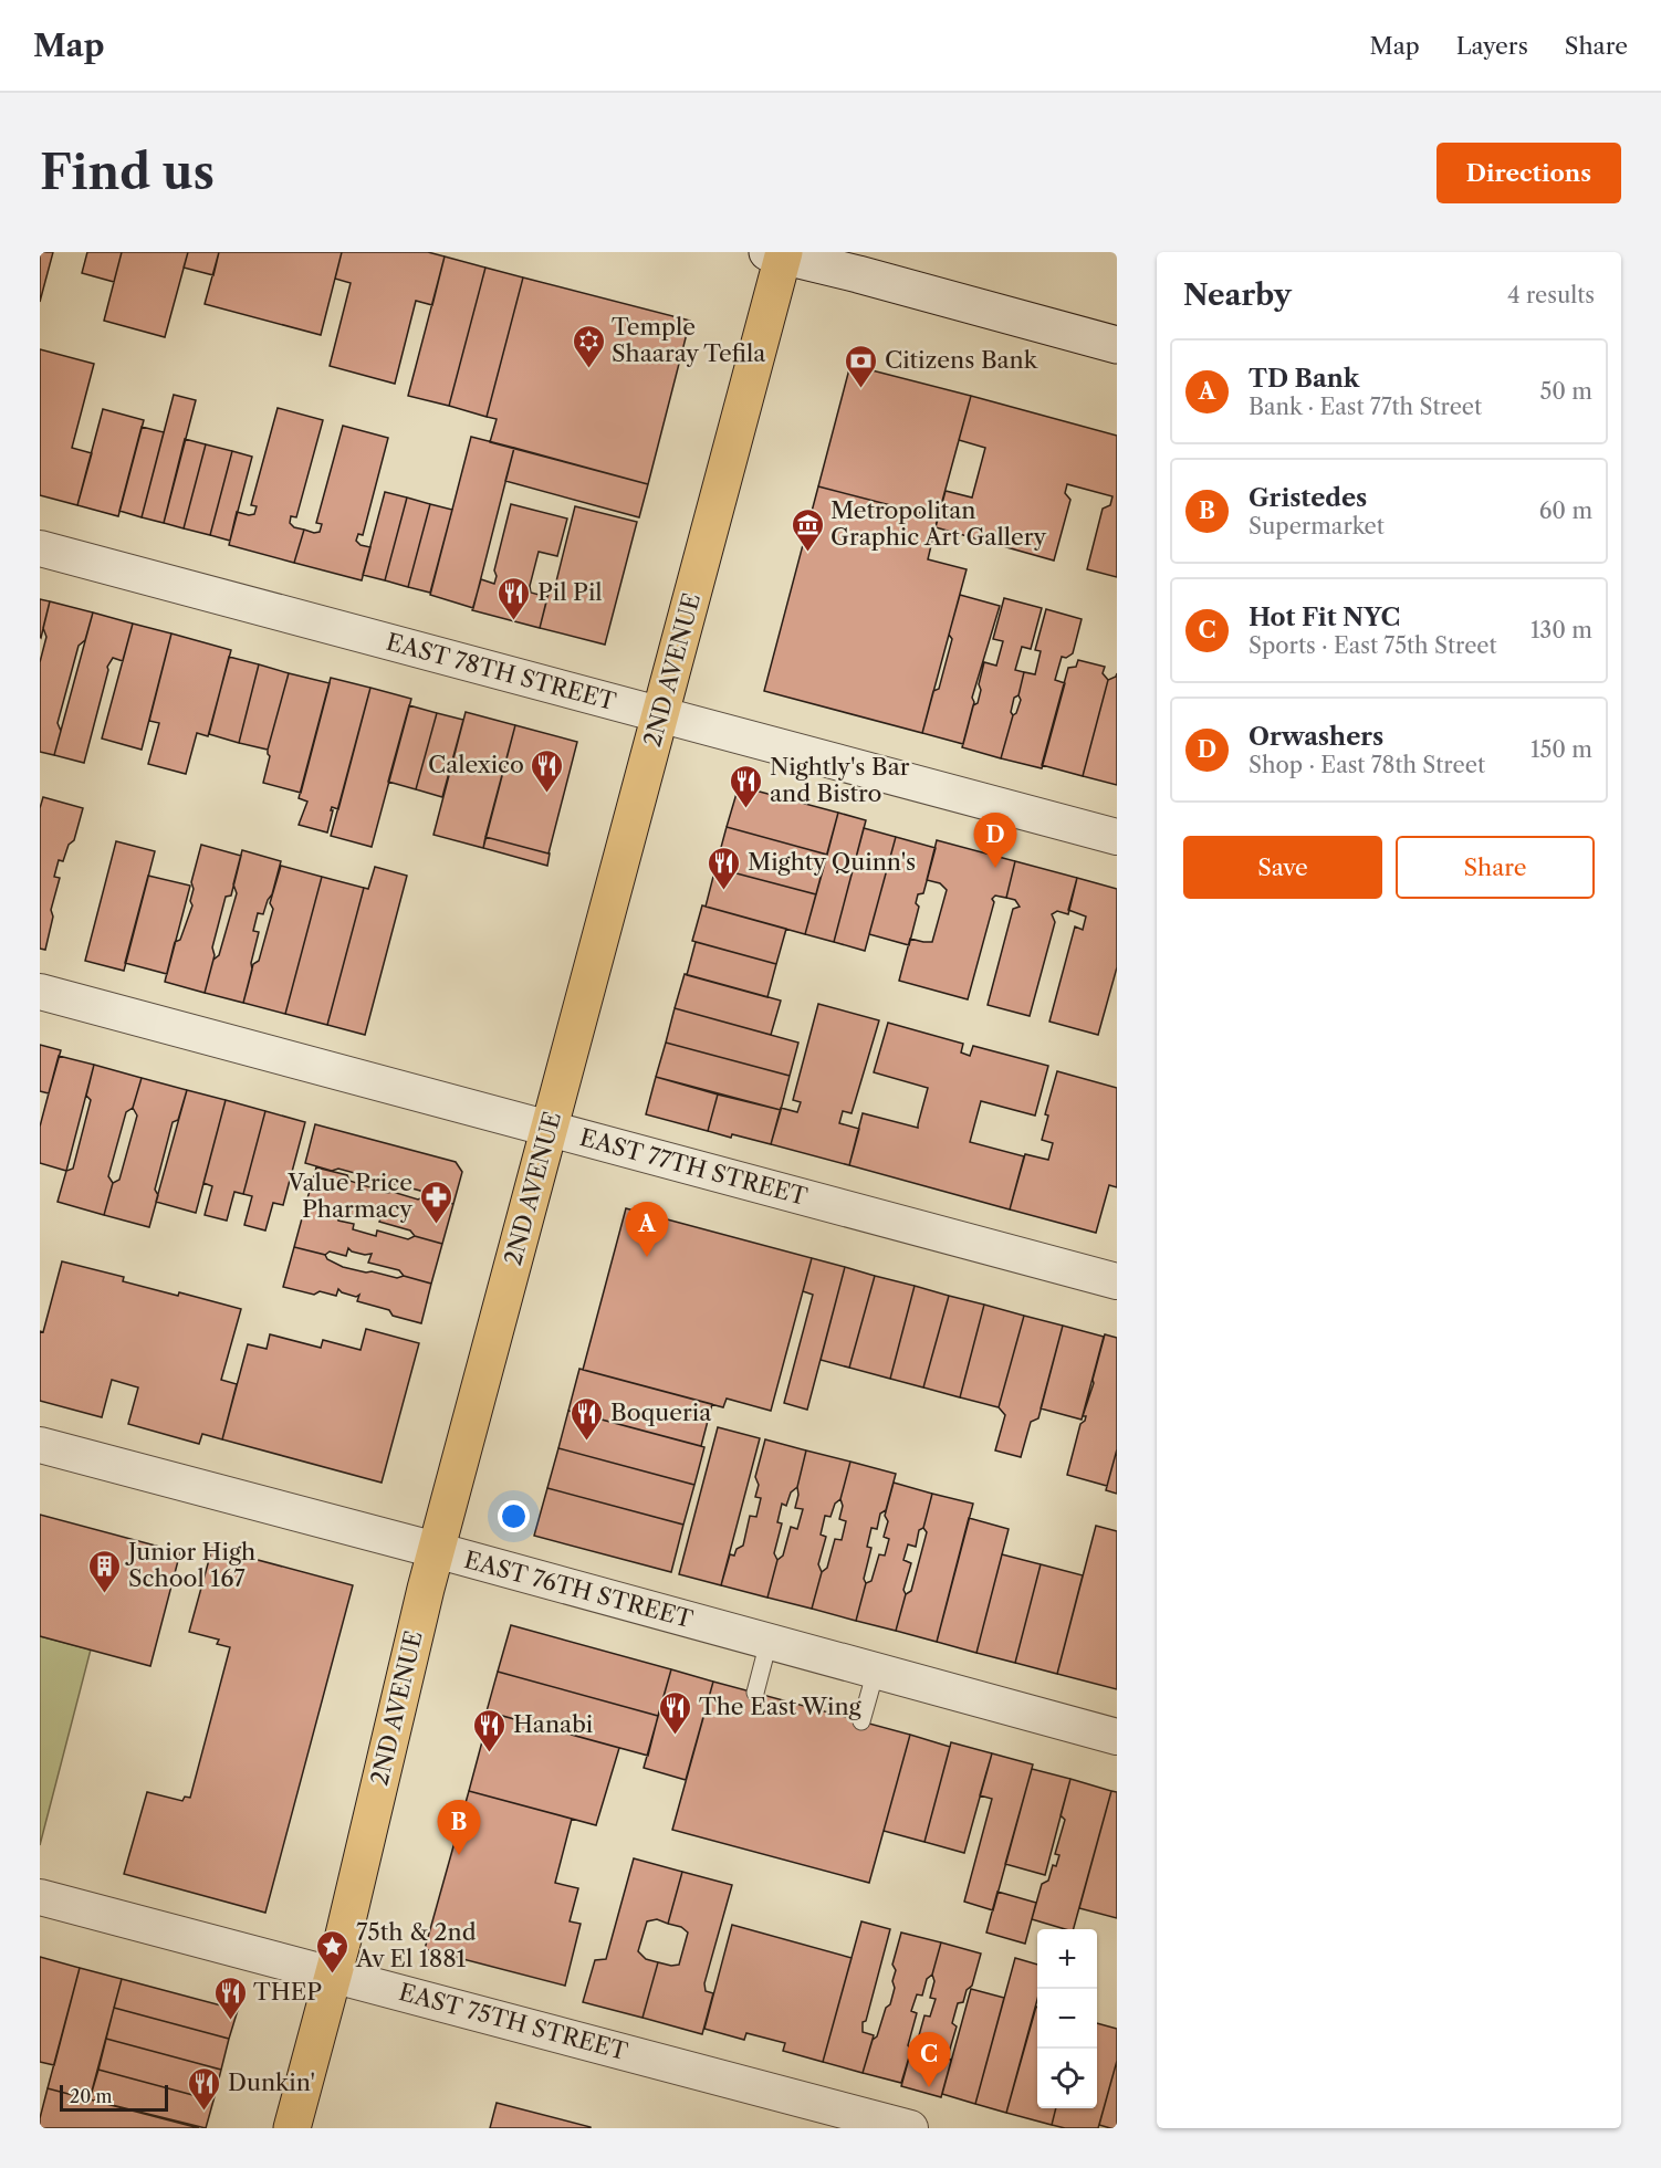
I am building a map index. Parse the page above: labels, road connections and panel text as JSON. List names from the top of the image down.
{
  "streets": {
    "main road": ["2ND AVENUE"],
    "street": [
      "EAST 78TH STREET",
      "EAST 77TH STREET",
      "EAST 76TH STREET",
      "EAST 75TH STREET"
    ]
  },
  "crossings": [
    ["2ND AVENUE", "EAST 78TH STREET"],
    ["2ND AVENUE", "EAST 77TH STREET"],
    ["2ND AVENUE", "EAST 76TH STREET"],
    ["2ND AVENUE", "EAST 75TH STREET"]
  ],
  "places": {
    "synagogue": ["Temple Shaaray Tefila"],
    "bank": ["Citizens Bank"],
    "museum": ["Metropolitan Graphic Art Gallery"],
    "restaurant": [
      "Pil Pil",
      "Calexico",
      "Nightly's Bar and Bistro",
      "Mighty Quinn's",
      "Boqueria",
      "The East Wing",
      "Hanabi",
      "THEP",
      "Dunkin'"
    ],
    "pharmacy": ["Value Price Pharmacy"],
    "building": ["Junior High School 167"],
    "place": ["75th & 2nd Av El 1881"]
  },
  "scale_bar": "20 m",
  "page": {
    "header": "Map",
    "nav": ["Map", "Layers", "Share"],
    "buttons": [
      "Directions",
      ["Save", "Share"]
    ],
    "title": "Find us",
    "heading": ["Nearby", "4 results"],
    "list": [
      {
        "mark": "A",
        "name": "TD Bank",
        "note": "Bank · East 77th Street",
        "value": "50 m"
      },
      {
        "mark": "B",
        "name": "Gristedes",
        "note": "Supermarket",
        "value": "60 m"
      },
      {
        "mark": "C",
        "name": "Hot Fit NYC",
        "note": "Sports · East 75th Street",
        "value": "130 m"
      },
      {
        "mark": "D",
        "name": "Orwashers",
        "note": "Shop · East 78th Street",
        "value": "150 m"
      }
    ],
    "pins": [
      "D",
      "A",
      "B",
      "C"
    ],
    "map_buttons": ["+", "−"],
    "scale": "20 m"
  }
}
